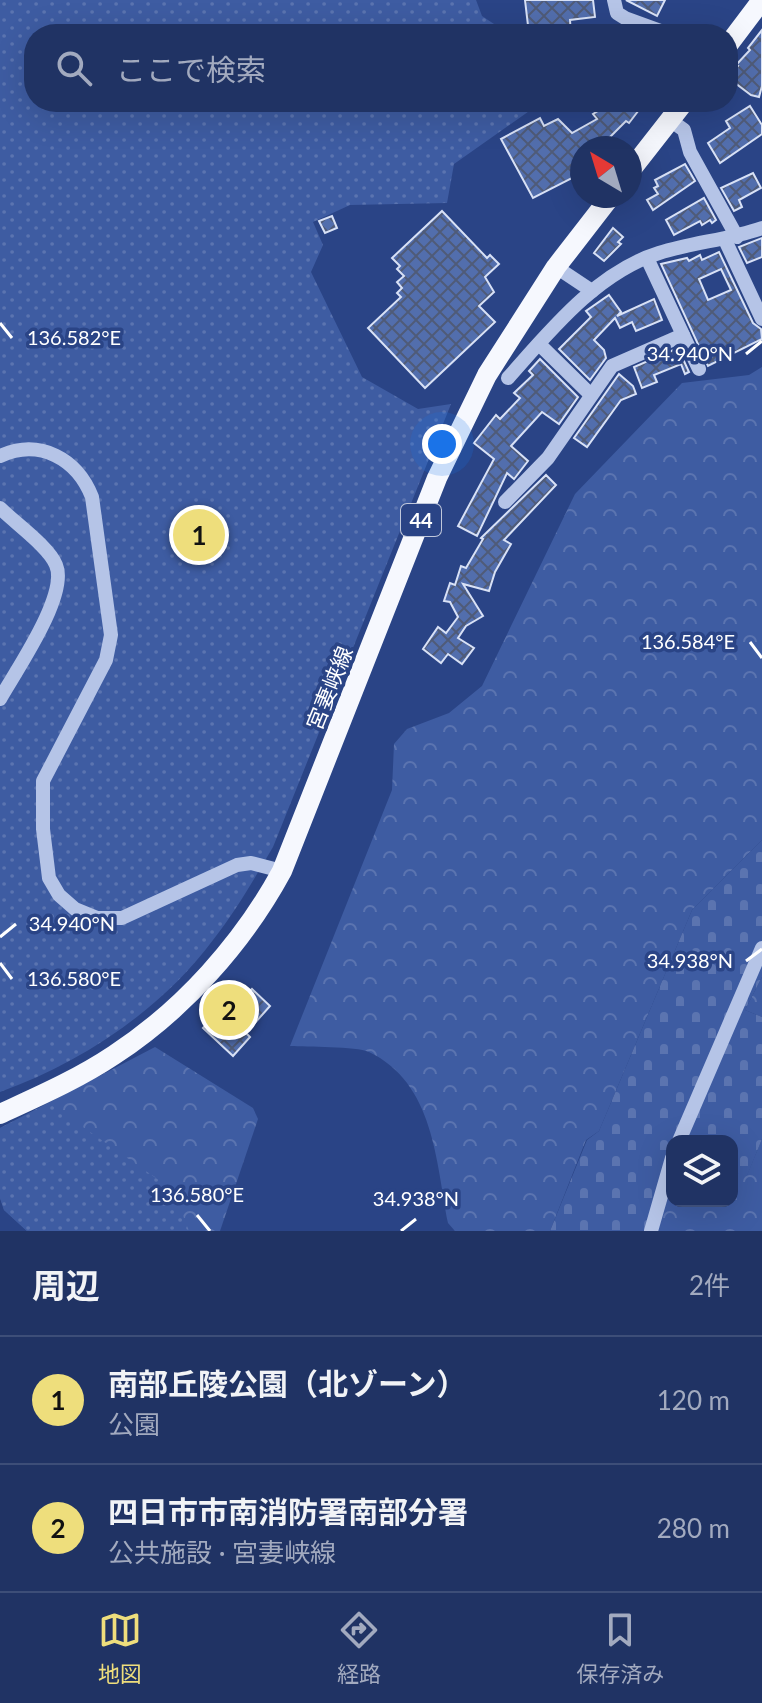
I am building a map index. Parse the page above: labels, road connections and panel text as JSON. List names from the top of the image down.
{
  "streets": {
    "main road": ["44", "宮妻峡線"]
  },
  "north": "top left",
  "page": {
    "search": "ここで検索",
    "pins": ["1", "2"],
    "heading": ["周辺", "2件"],
    "list": [
      {
        "mark": "1",
        "name": "南部丘陵公園（北ゾーン）",
        "note": "公園",
        "value": "120 m"
      },
      {
        "mark": "2",
        "name": "四日市市南消防署南部分署",
        "note": "公共施設 · 宮妻峡線",
        "value": "280 m"
      }
    ],
    "nav": ["地図", "経路", "保存済み"]
  },
  "coordinates": [
    "136.582°E",
    "34.940°N",
    "136.584°E",
    "34.938°N",
    "136.580°E"
  ]
}
